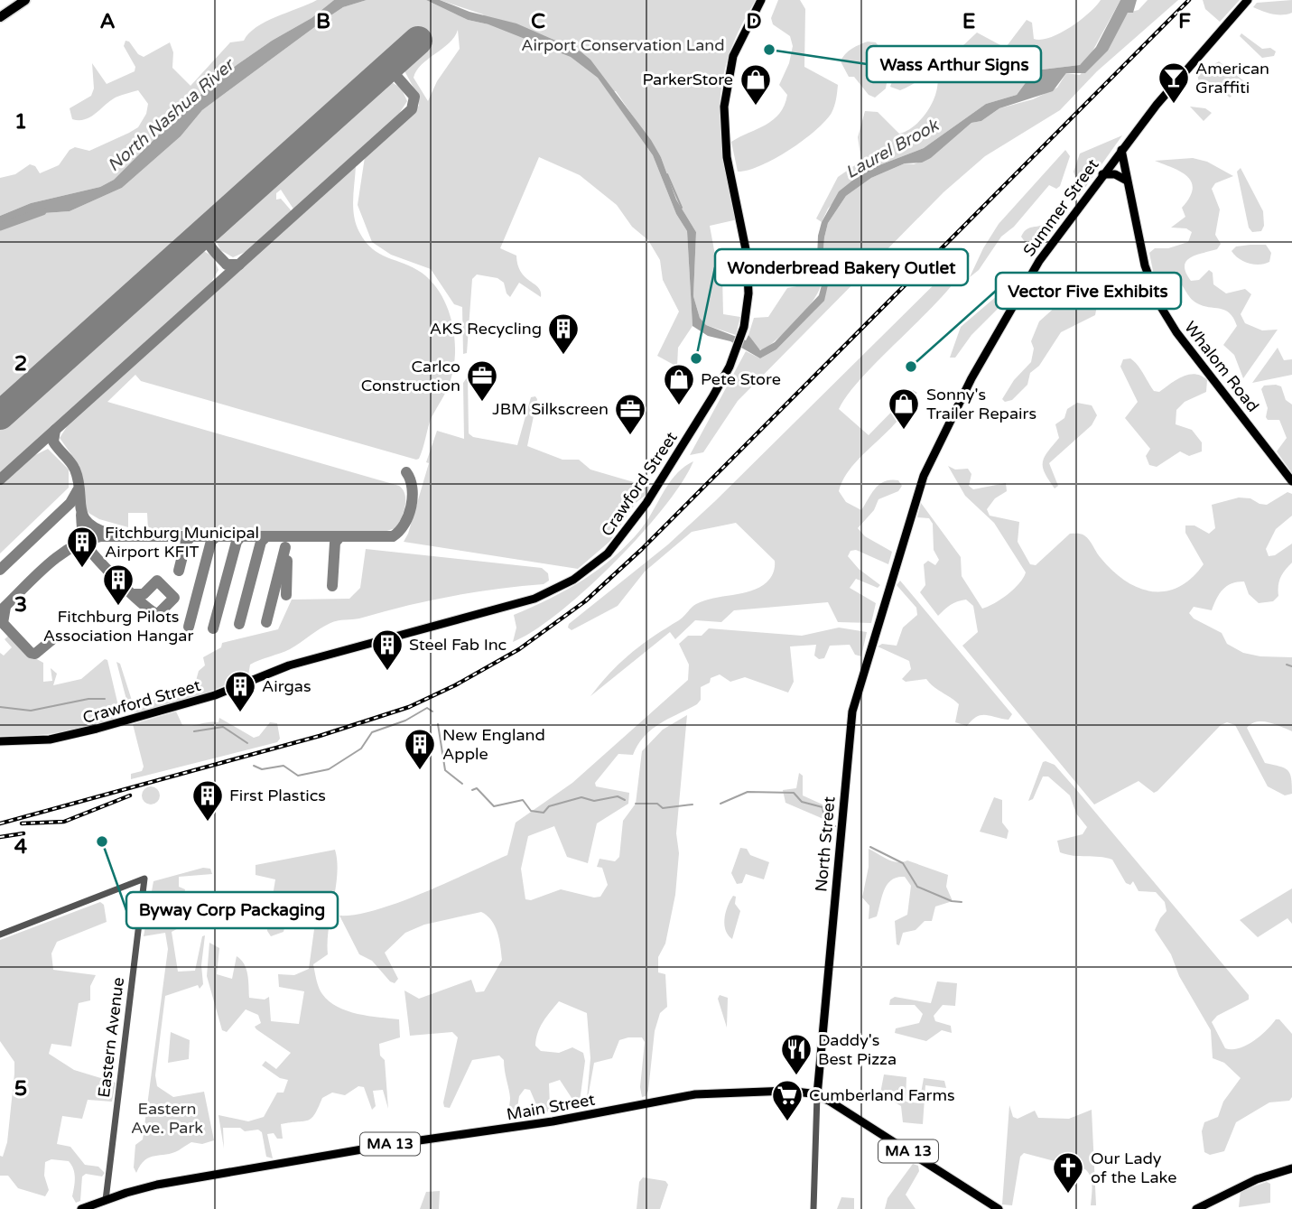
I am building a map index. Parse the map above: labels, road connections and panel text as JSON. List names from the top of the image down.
{
  "streets": {
    "main road": [
      "Summer Street",
      "Whalom Road",
      "Crawford Street",
      "North Street",
      "Main Street",
      "MA 13"
    ],
    "street": ["Eastern Avenue"]
  },
  "crossings": [
    ["Summer Street", "Whalom Road"],
    ["Summer Street", "North Street"],
    ["North Street", "Main Street"],
    ["Eastern Avenue", "Main Street"]
  ],
  "water": ["North Nashua River", "Laurel Brook"],
  "parks": ["Airport Conservation Land", "Eastern Ave. Park"],
  "places": {
    "other": [
      "Wass Arthur Signs",
      "Wonderbread Bakery Outlet",
      "Vector Five Exhibits",
      "Byway Corp Packaging"
    ],
    "bar": ["American Graffiti"],
    "shop": ["ParkerStore", "Pete Store", "Sonny's Trailer Repairs"],
    "building": [
      "AKS Recycling",
      "Fitchburg Municipal Airport KFIT",
      "Fitchburg Pilots Association Hangar",
      "Steel Fab Inc",
      "Airgas",
      "New England Apple",
      "First Plastics"
    ],
    "office": ["Carlco Construction", "JBM Silkscreen"],
    "restaurant": ["Daddy's Best Pizza"],
    "supermarket": ["Cumberland Farms"],
    "church": ["Our Lady of the Lake"]
  },
  "grid": {
    "columns": [
      "A",
      "B",
      "C",
      "D",
      "E",
      "F"
    ],
    "rows": [
      "1",
      "2",
      "3",
      "4",
      "5"
    ]
  }
}
